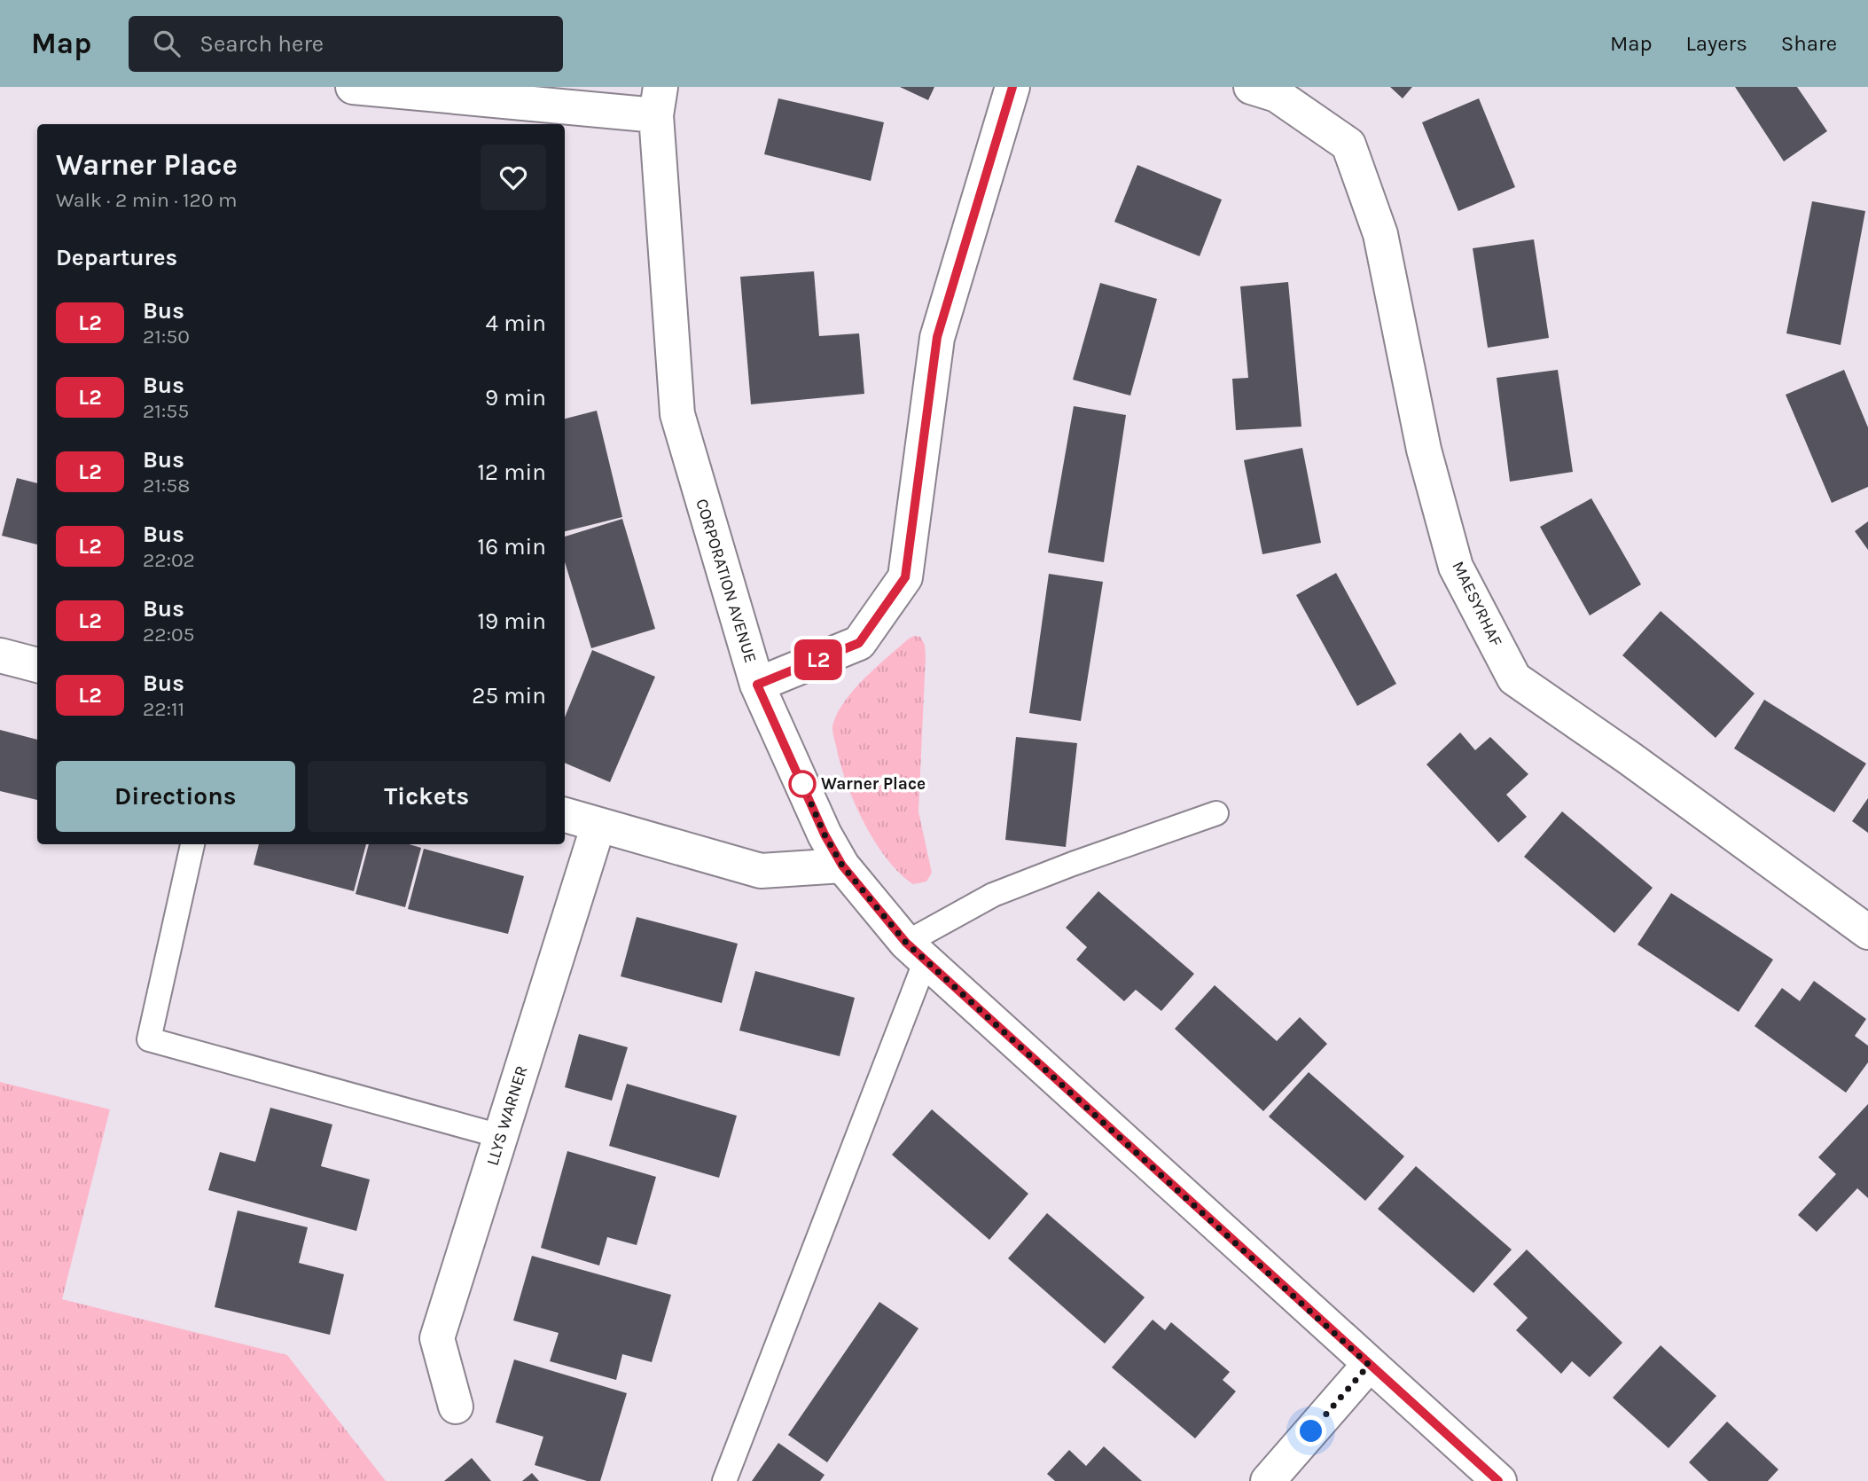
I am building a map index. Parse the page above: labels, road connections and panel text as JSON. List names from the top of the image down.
{
  "streets": {
    "street": ["CORPORATION AVENUE", "MAESYRHAF", "LLYS WARNER"]
  },
  "places": ["Warner Place"],
  "lines": ["bus line L2"],
  "page": {
    "header": "Map",
    "search": "Search here",
    "nav": ["Map", "Layers", "Share"],
    "on_map": "L2",
    "heading": [
      ["Warner Place", "Walk · 2 min · 120 m"],
      "Departures"
    ],
    "list": [
      {
        "mark": "L2",
        "name": "Bus",
        "note": "21:50",
        "value": "4 min"
      },
      {
        "mark": "L2",
        "name": "Bus",
        "note": "21:55",
        "value": "9 min"
      },
      {
        "mark": "L2",
        "name": "Bus",
        "note": "21:58",
        "value": "12 min"
      },
      {
        "mark": "L2",
        "name": "Bus",
        "note": "22:02",
        "value": "16 min"
      },
      {
        "mark": "L2",
        "name": "Bus",
        "note": "22:05",
        "value": "19 min"
      },
      {
        "mark": "L2",
        "name": "Bus",
        "note": "22:11",
        "value": "25 min"
      }
    ],
    "buttons": ["Directions", "Tickets"]
  }
}
